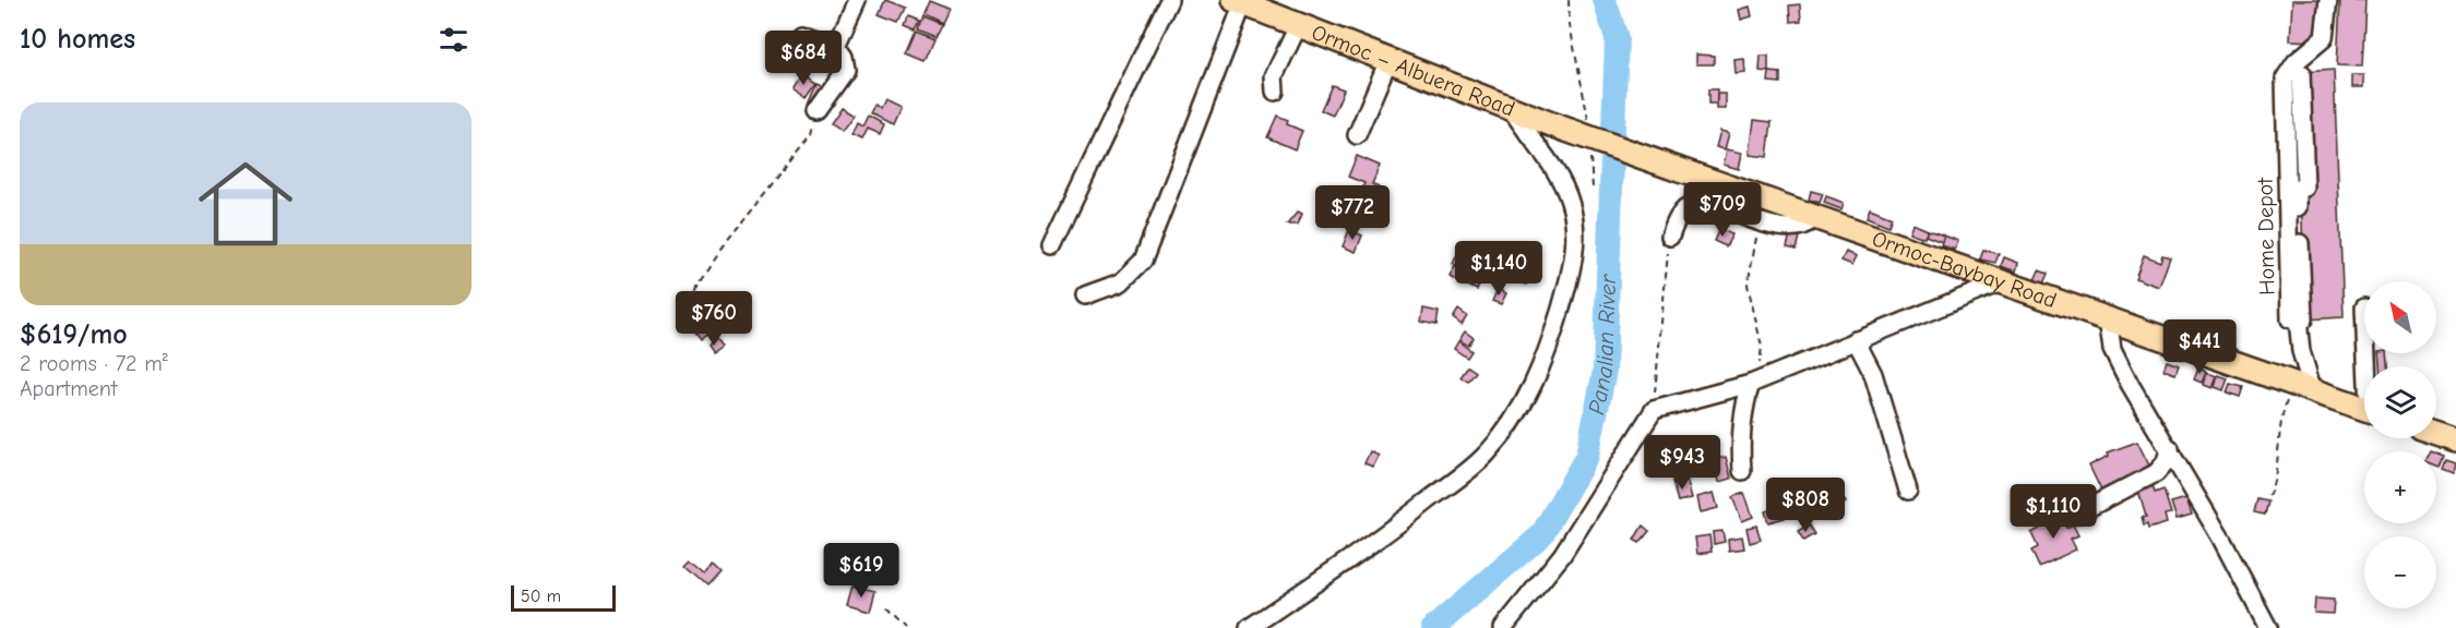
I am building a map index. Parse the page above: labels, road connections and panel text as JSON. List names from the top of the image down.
{
  "streets": {
    "highway": ["Ormoc – Albuera Road", "Ormoc-Baybay Road"],
    "street": ["Home Depot"]
  },
  "crossings": [
    ["Ormoc – Albuera Road", "Ormoc-Baybay Road"],
    ["Home Depot", "Ormoc-Baybay Road"]
  ],
  "water": ["Panalian River"],
  "scale_bar": "50 m",
  "north": "top left",
  "page": {
    "heading": "10 homes",
    "price": [
      "$684",
      "$709",
      "$772",
      "$1,140",
      "$760",
      "$441",
      "$943",
      "$808",
      "$1,110",
      "$619"
    ],
    "list": [
      {
        "name": "$619/mo",
        "note": "2 rooms · 72 m² · Apartment"
      }
    ],
    "map_buttons": ["+", "−"],
    "scale": "50 m"
  }
}
